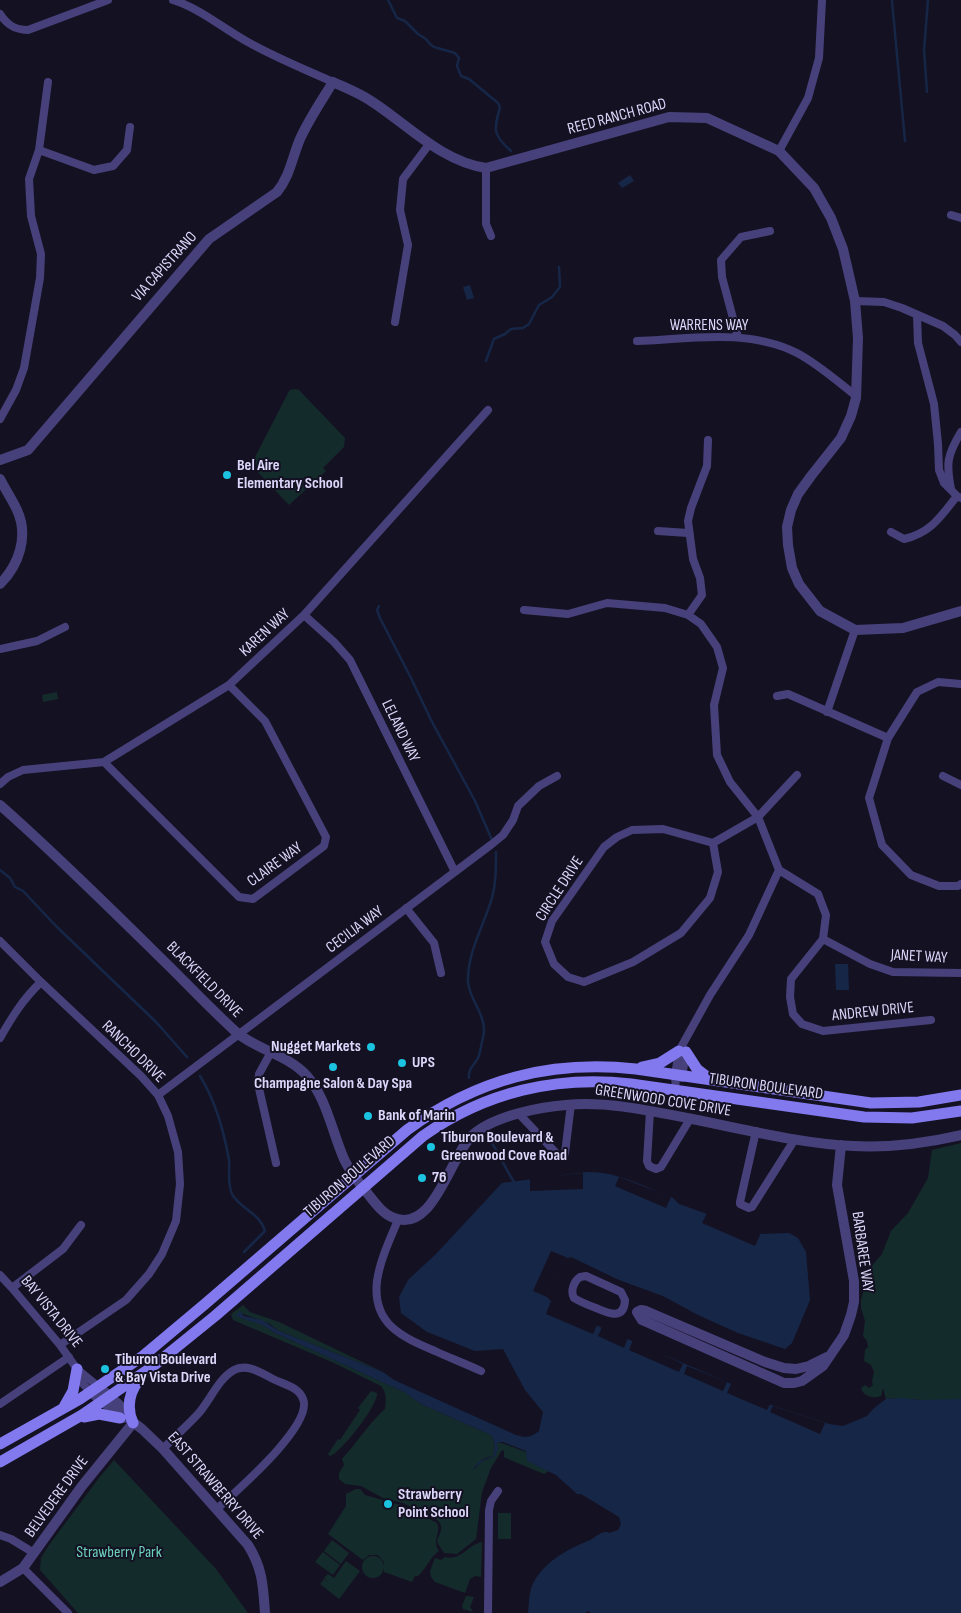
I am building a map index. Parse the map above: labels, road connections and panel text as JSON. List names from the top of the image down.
{
  "streets": {
    "main road": ["TIBURON BOULEVARD"],
    "street": [
      "REED RANCH ROAD",
      "VIA CAPISTRANO",
      "WARRENS WAY",
      "KAREN WAY",
      "LELAND WAY",
      "CLAIRE WAY",
      "CIRCLE DRIVE",
      "CECILIA WAY",
      "JANET WAY",
      "BLACKFIELD DRIVE",
      "ANDREW DRIVE",
      "RANCHO DRIVE",
      "GREENWOOD COVE DRIVE",
      "BARBAREE WAY",
      "BAY VISTA DRIVE",
      "EAST STRAWBERRY DRIVE",
      "BELVEDERE DRIVE"
    ]
  },
  "crossings": [
    ["REED RANCH ROAD", "WARRENS WAY"],
    ["KAREN WAY", "LELAND WAY"],
    ["KAREN WAY", "CLAIRE WAY"],
    ["LELAND WAY", "CECILIA WAY"],
    ["CECILIA WAY", "BLACKFIELD DRIVE"],
    ["CECILIA WAY", "RANCHO DRIVE"],
    ["JANET WAY", "ANDREW DRIVE"],
    ["BLACKFIELD DRIVE", "TIBURON BOULEVARD"],
    ["RANCHO DRIVE", "BAY VISTA DRIVE"],
    ["TIBURON BOULEVARD", "BAY VISTA DRIVE"],
    ["TIBURON BOULEVARD", "EAST STRAWBERRY DRIVE"],
    ["GREENWOOD COVE DRIVE", "BARBAREE WAY"],
    ["BAY VISTA DRIVE", "EAST STRAWBERRY DRIVE"],
    ["EAST STRAWBERRY DRIVE", "BELVEDERE DRIVE"]
  ],
  "parks": ["Strawberry Park"],
  "places": [
    "Bel Aire Elementary School",
    "Nugget Markets",
    "UPS",
    "Champagne Salon & Day Spa",
    "Bank of Marin",
    "Tiburon Boulevard & Greenwood Cove Road",
    "76",
    "Tiburon Boulevard & Bay Vista Drive",
    "Strawberry Point School"
  ]
}
